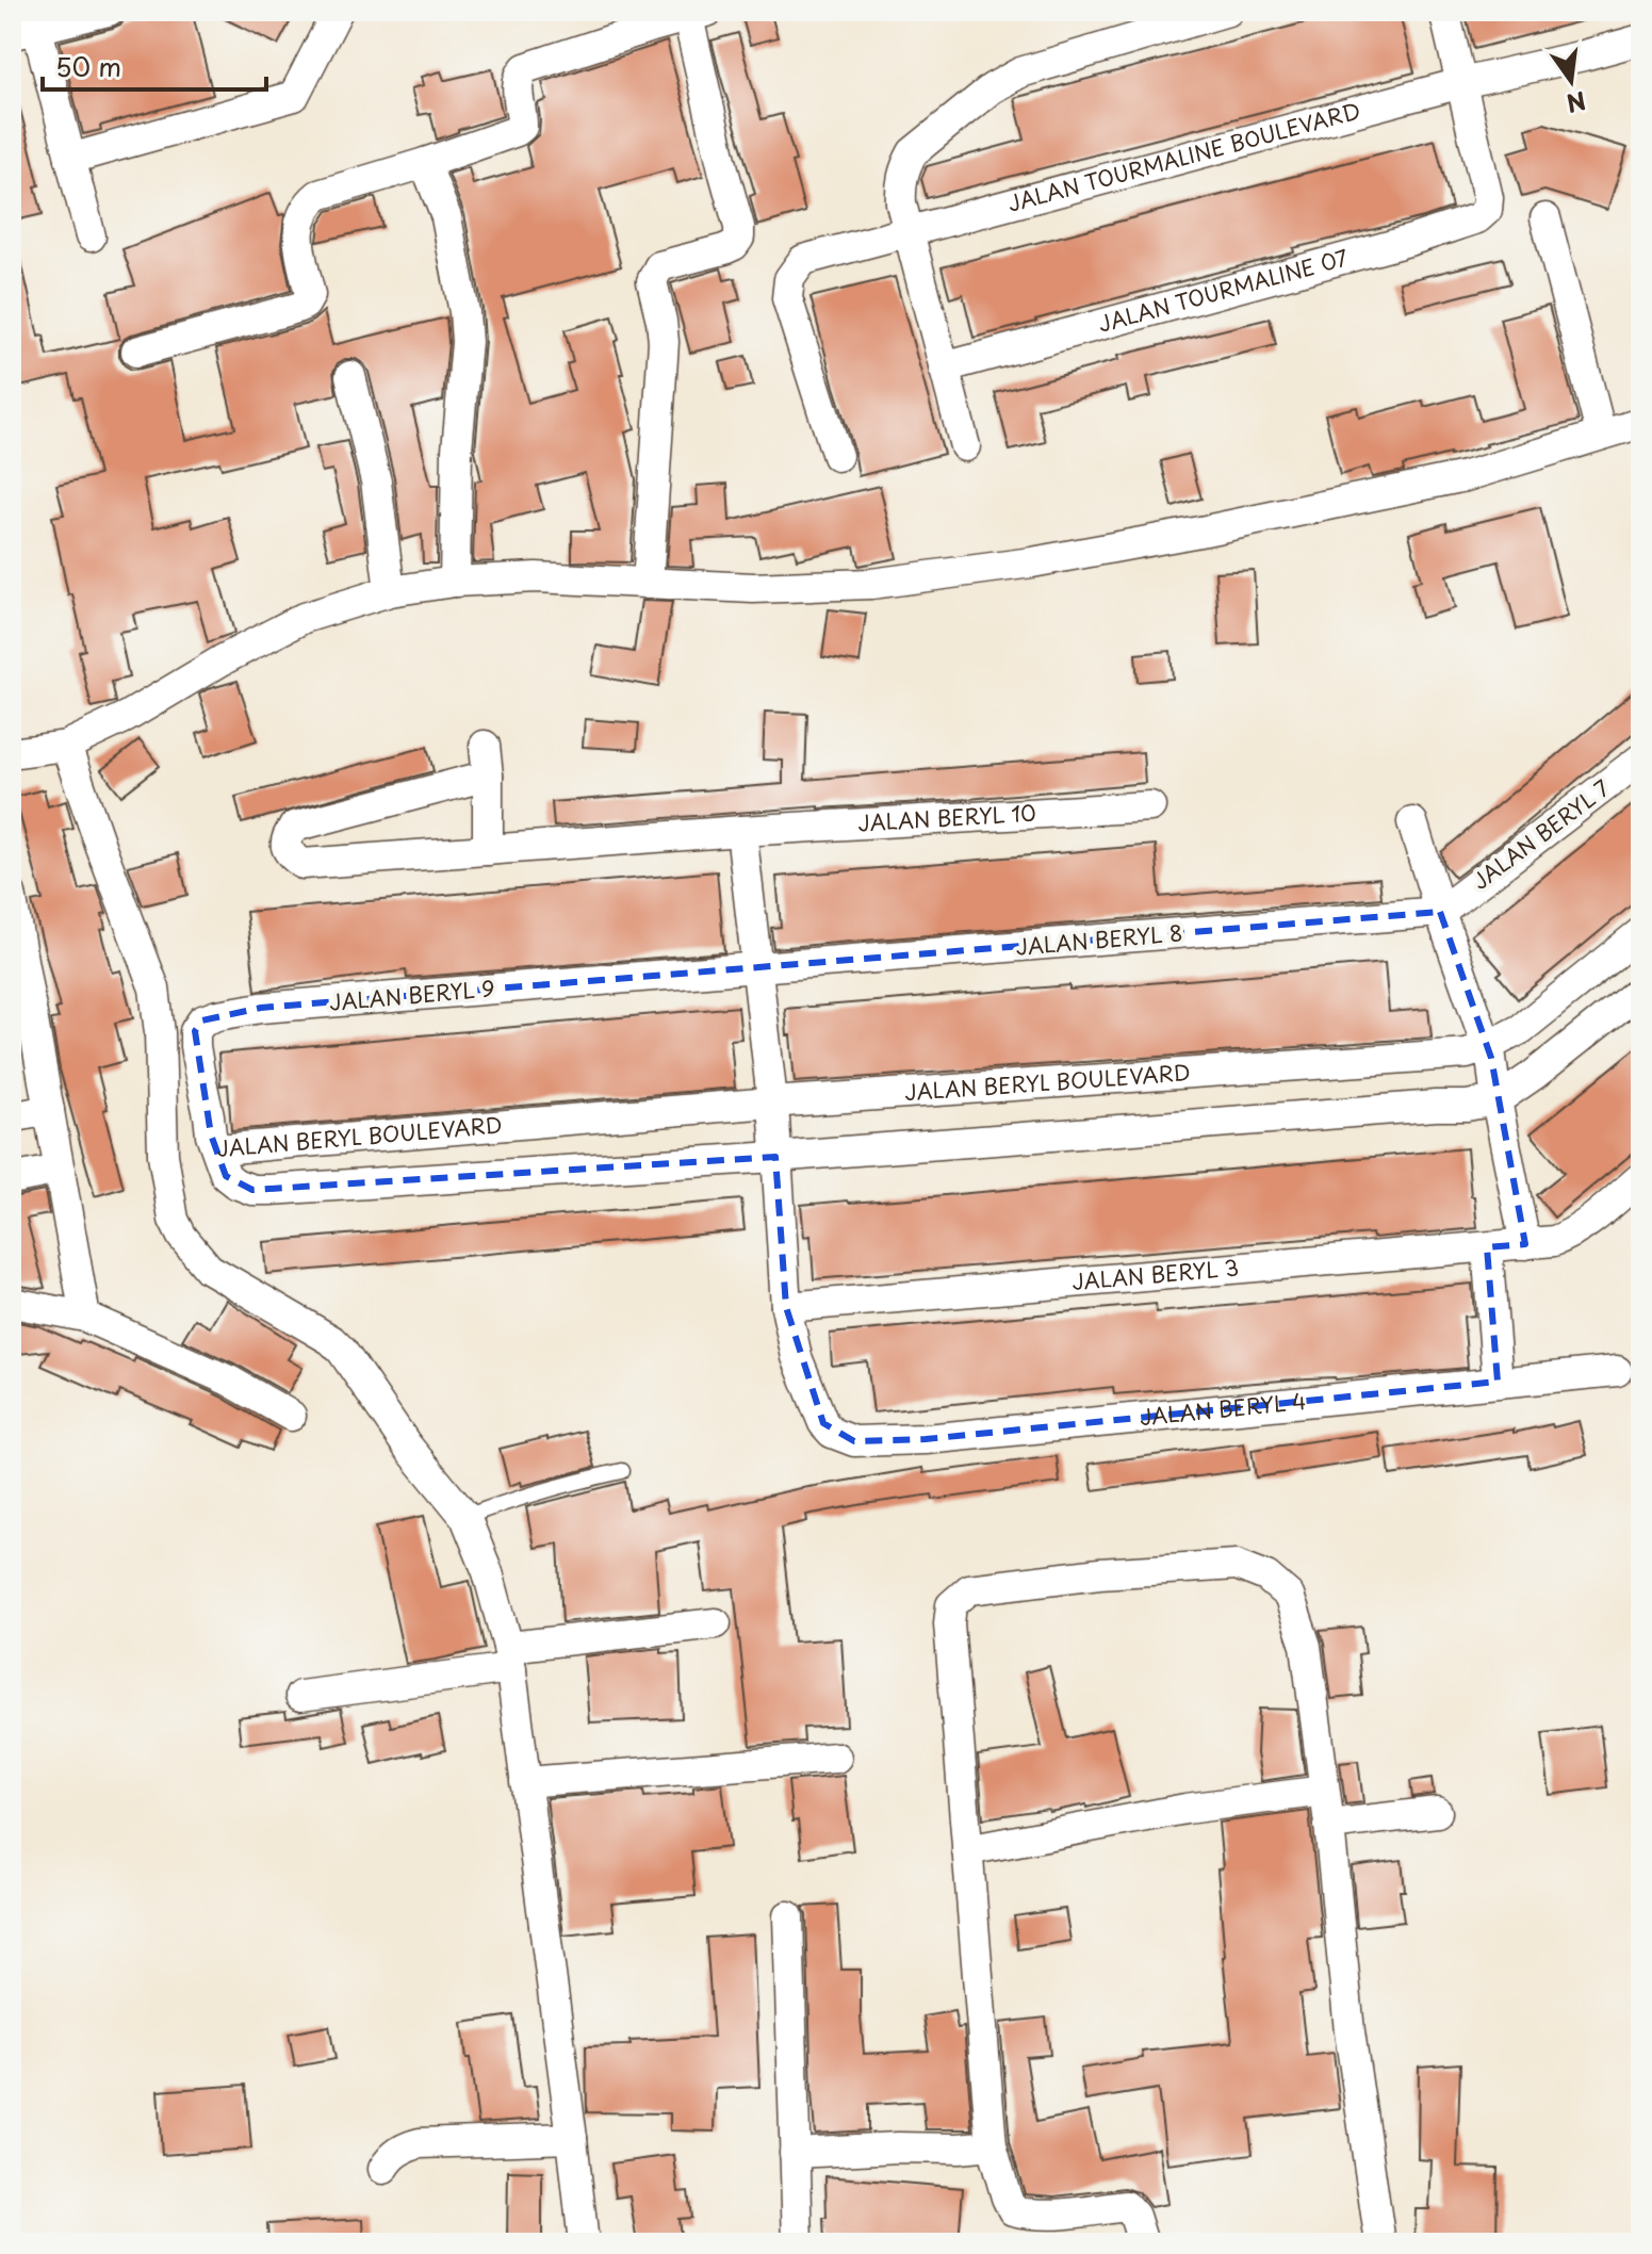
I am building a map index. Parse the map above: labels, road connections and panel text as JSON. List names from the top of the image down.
{
  "streets": {
    "street": [
      "JALAN TOURMALINE BOULEVARD",
      "JALAN TOURMALINE 07",
      "JALAN BERYL 10",
      "JALAN BERYL 7",
      "JALAN BERYL 8",
      "JALAN BERYL 9",
      "JALAN BERYL BOULEVARD",
      "JALAN BERYL 3",
      "JALAN BERYL 4"
    ]
  },
  "crossings": [
    ["JALAN TOURMALINE BOULEVARD", "JALAN TOURMALINE 07"],
    ["JALAN BERYL 7", "JALAN BERYL 8"],
    ["JALAN BERYL 8", "JALAN BERYL 9"],
    ["JALAN BERYL 9", "JALAN BERYL BOULEVARD"],
    ["JALAN BERYL 3", "JALAN BERYL 4"]
  ],
  "scale_bar": "50 m",
  "north": "bottom"
}
